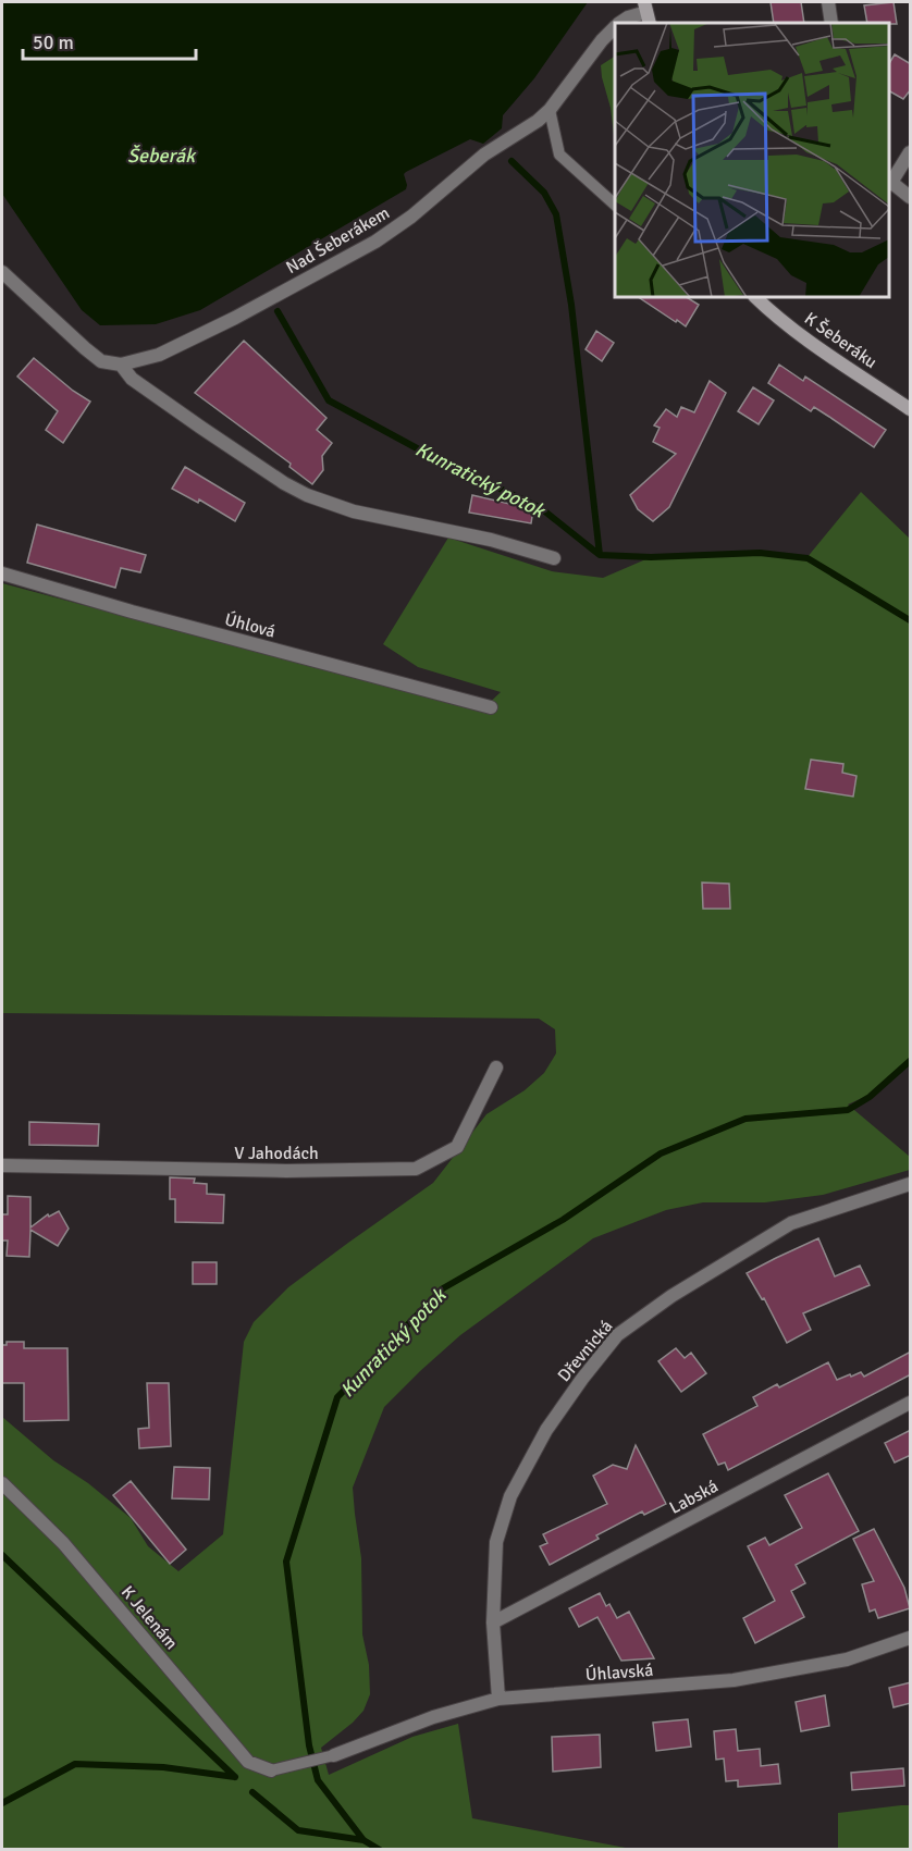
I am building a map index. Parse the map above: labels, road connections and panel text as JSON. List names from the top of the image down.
{
  "streets": {
    "street": [
      "Nad Šeberákem",
      "K Šeberáku",
      "Úhlová",
      "V Jahodách",
      "Dřevnická",
      "Labská",
      "K Jelenám",
      "Úhlavská"
    ]
  },
  "crossings": [
    ["Dřevnická", "Labská"],
    ["Dřevnická", "Úhlavská"]
  ],
  "water": ["Šeberák", "Kunratický potok"],
  "scale_bar": "50 m"
}
